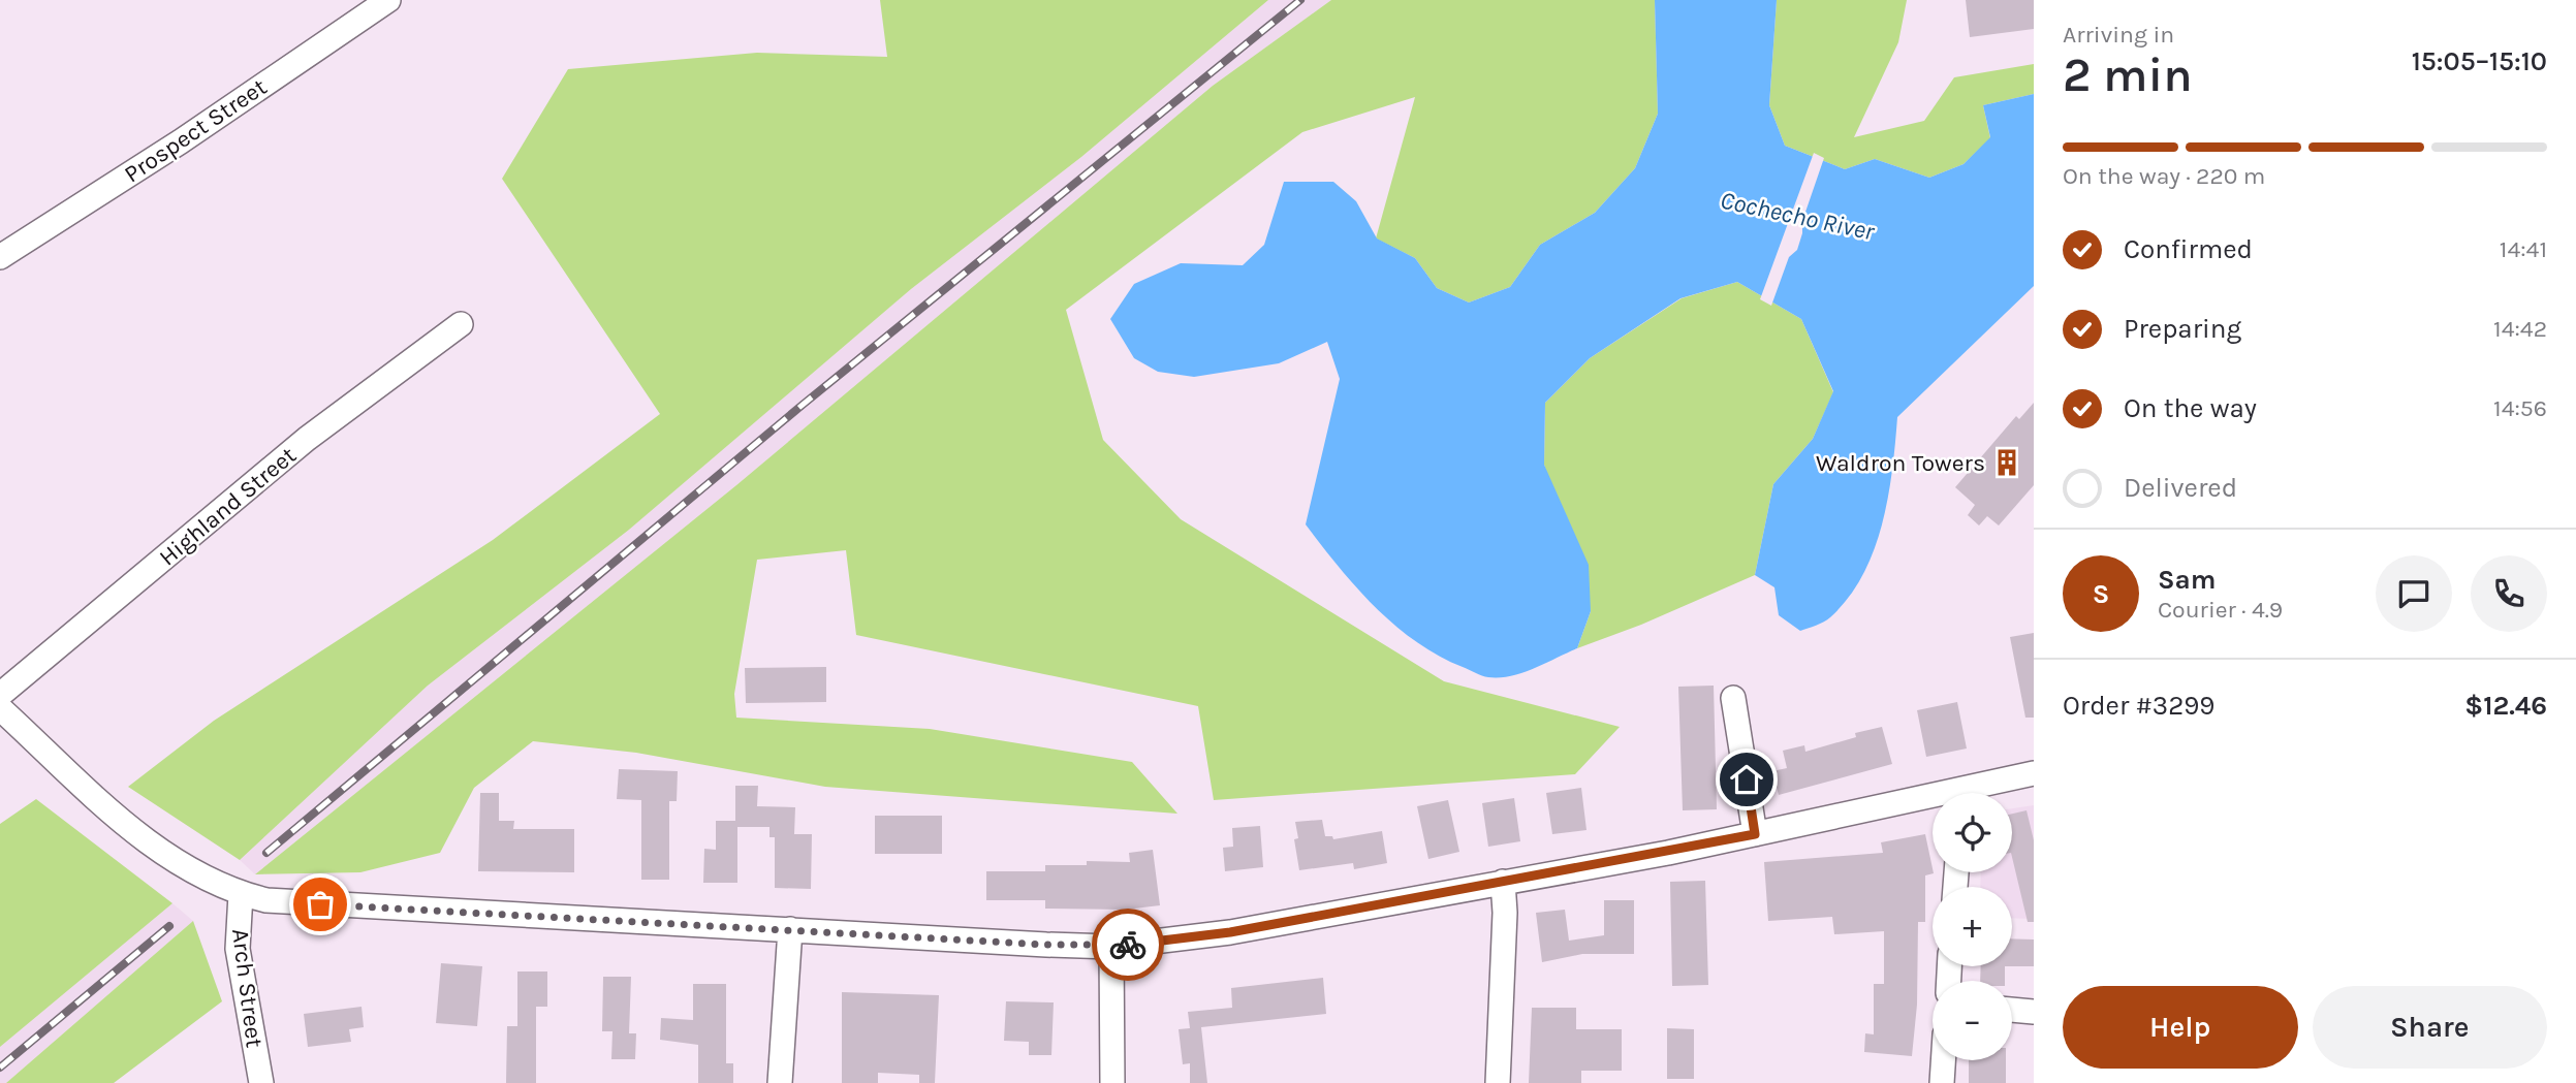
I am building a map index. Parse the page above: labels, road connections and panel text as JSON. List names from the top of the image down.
{
  "streets": {
    "street": ["Prospect Street", "Highland Street", "Arch Street"]
  },
  "water": ["Cochecho River"],
  "places": {
    "building": ["Waldron Towers"]
  },
  "page": {
    "heading": ["2 min", "Arriving in", "15:05–15:10"],
    "panel": [
      "Sam",
      "Courier · 4.9",
      "Order #3299",
      "$12.46"
    ],
    "bar": "On the way · 220 m",
    "list": [
      ["Confirmed", "14:41"],
      ["Preparing", "14:42"],
      ["On the way", "14:56"],
      "Delivered"
    ],
    "round": "S",
    "map_buttons": ["+", "−"],
    "buttons": ["Help", "Share"]
  }
}
